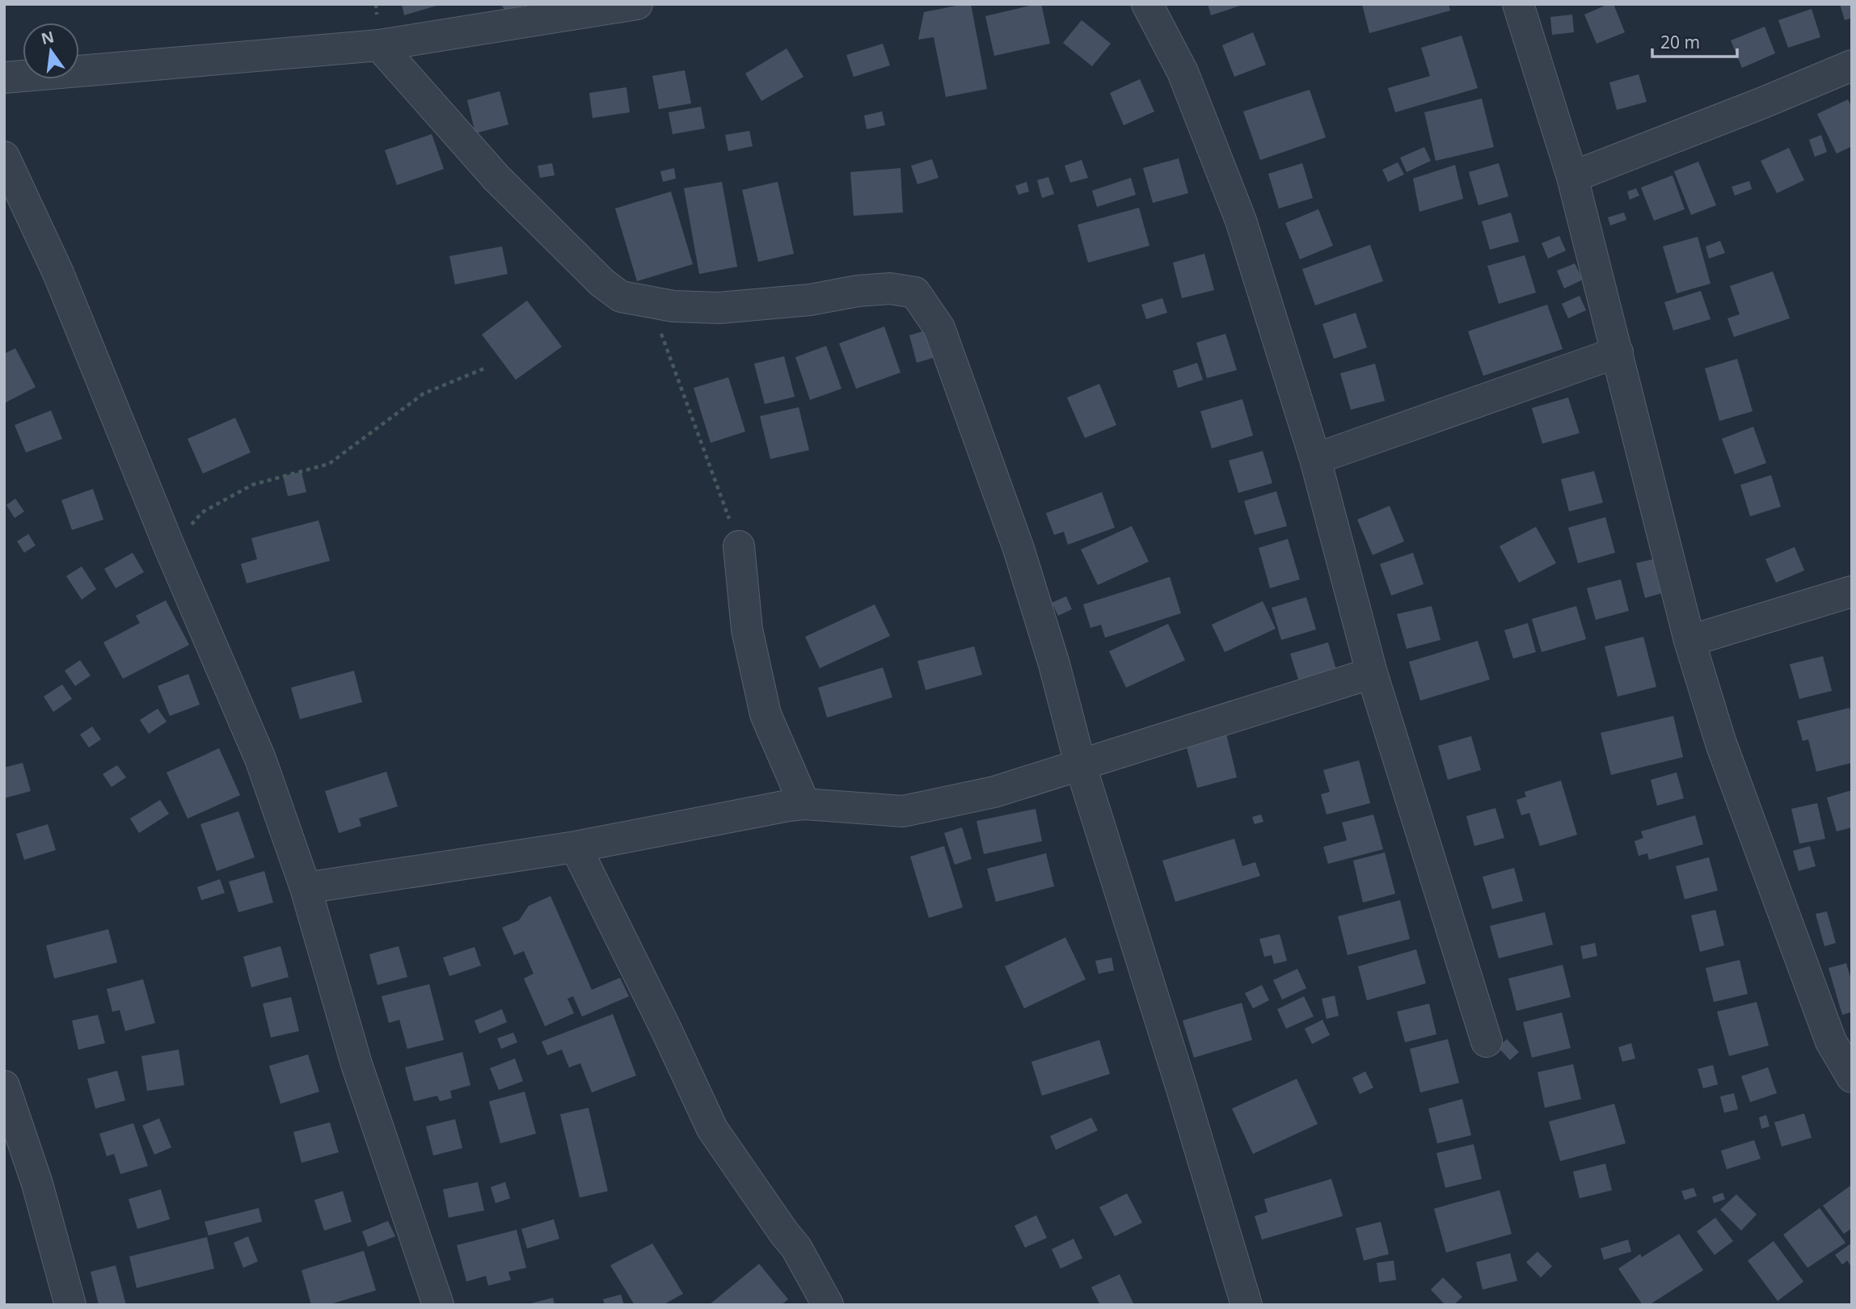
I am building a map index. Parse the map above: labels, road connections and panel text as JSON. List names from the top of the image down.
{
  "scale_bar": "20 m",
  "north": "top"
}
